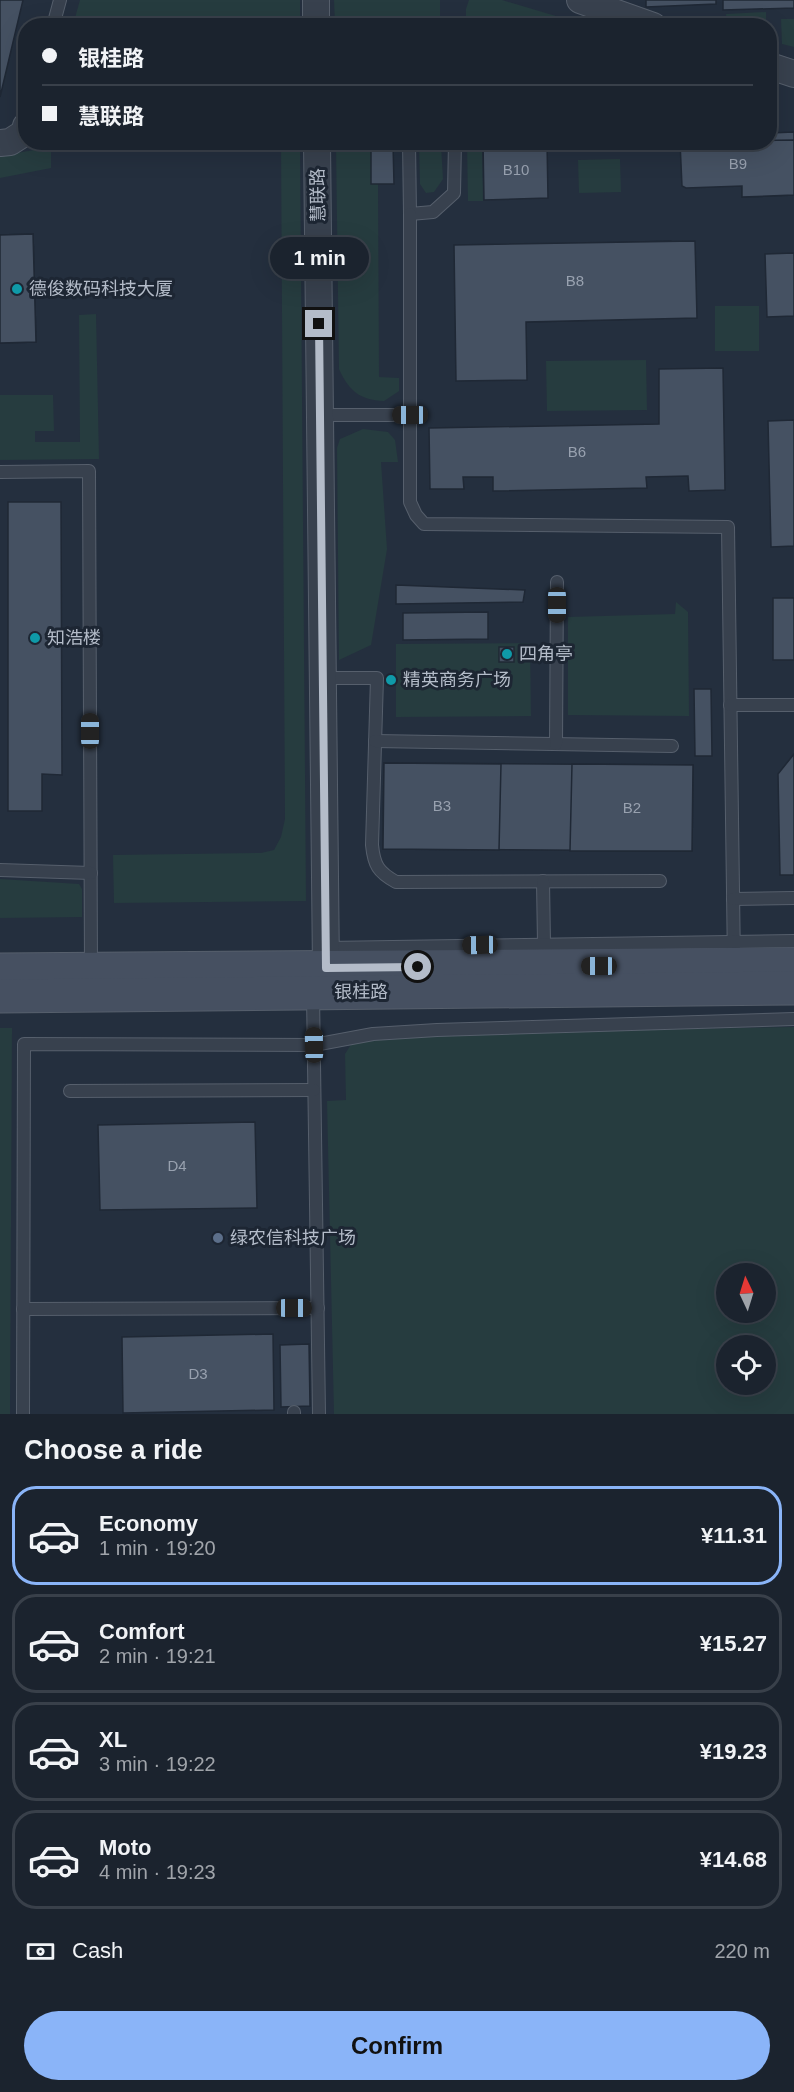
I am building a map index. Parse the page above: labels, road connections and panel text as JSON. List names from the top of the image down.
{
  "streets": {
    "street": ["慧联路", "银桂路"]
  },
  "crossings": [
    ["慧联路", "银桂路"]
  ],
  "places": [
    "德俊数码科技大厦",
    "知浩楼",
    "四角亭",
    "精英商务广场",
    "绿农信科技广场"
  ],
  "house_numbers": [
    "B9",
    "B10",
    "B8",
    "B6",
    "B3",
    "B2",
    "D4",
    "D3"
  ],
  "north": "top",
  "page": {
    "banner": ["银桂路", "慧联路"],
    "bubble": "1 min",
    "heading": "Choose a ride",
    "list": [
      {
        "name": "Economy",
        "note": "1 min · 19:20",
        "value": "¥11.31"
      },
      {
        "name": "Comfort",
        "note": "2 min · 19:21",
        "value": "¥15.27"
      },
      {
        "name": "XL",
        "note": "3 min · 19:22",
        "value": "¥19.23"
      },
      {
        "name": "Moto",
        "note": "4 min · 19:23",
        "value": "¥14.68"
      }
    ],
    "pay": ["Cash", "220 m"],
    "buttons": "Confirm"
  }
}
